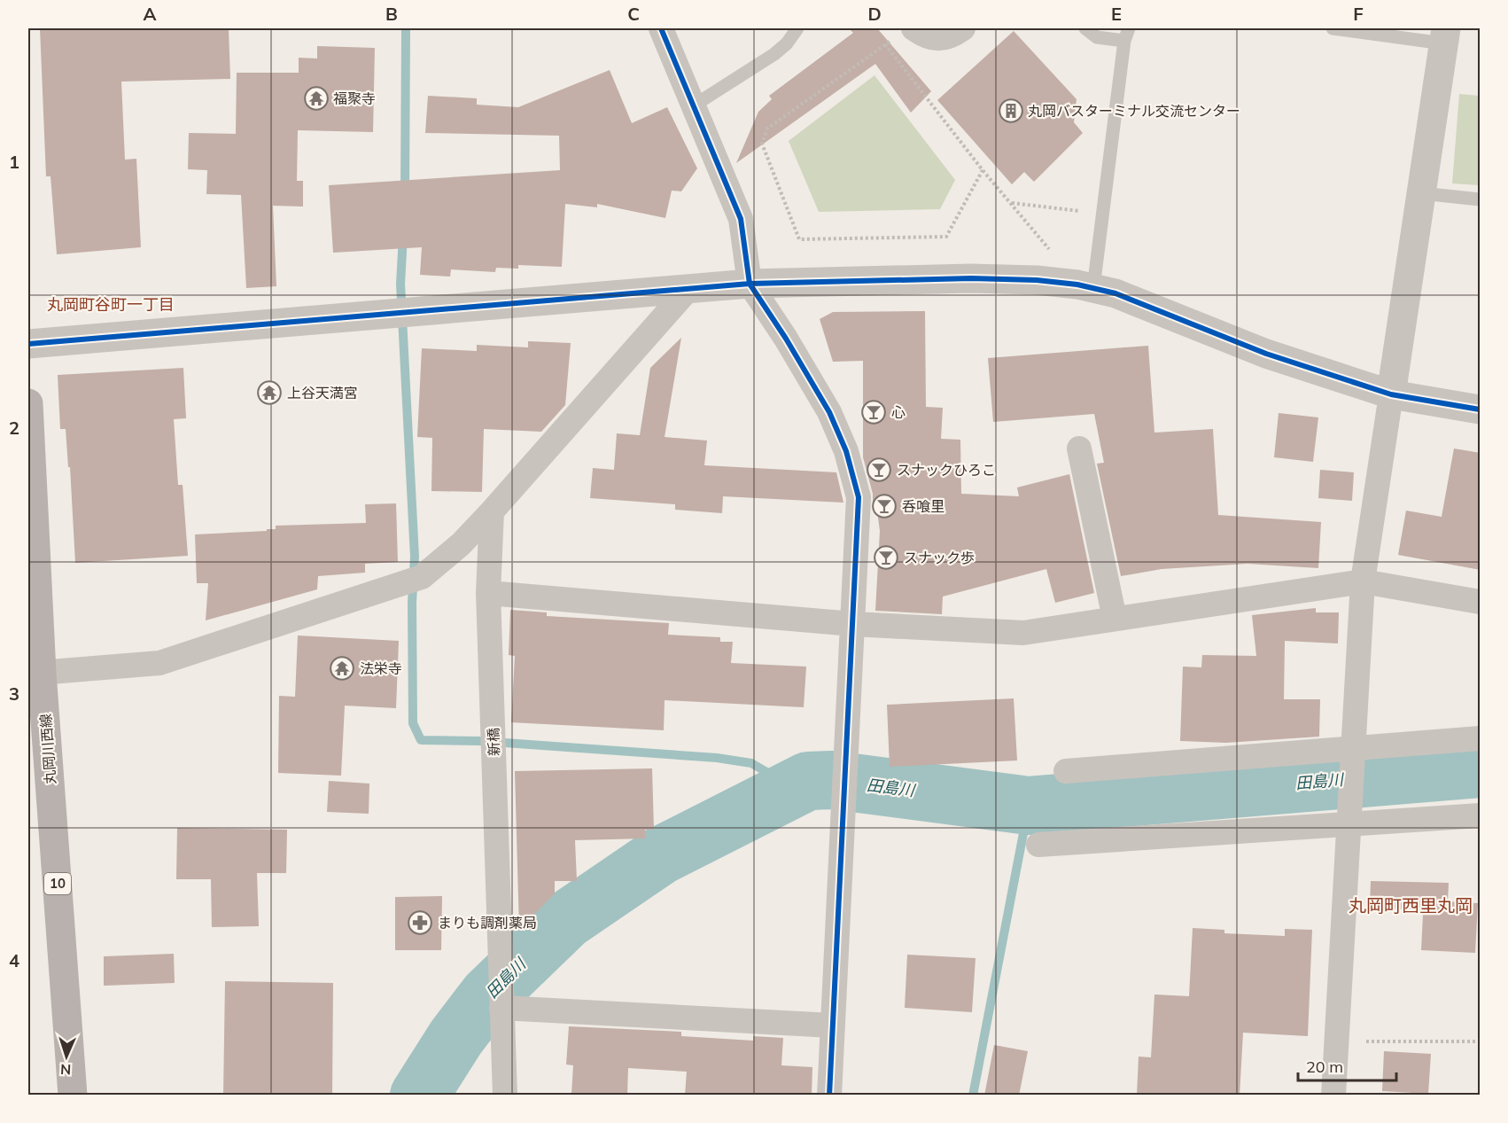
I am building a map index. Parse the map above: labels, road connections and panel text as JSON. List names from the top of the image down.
{
  "streets": {
    "main road": ["丸岡川西線", "10"],
    "street": ["新橋"]
  },
  "districts": ["丸岡町谷町一丁目", "丸岡町西里丸岡"],
  "water": ["田島川"],
  "places": {
    "temple": ["福聚寺", "上谷天満宮", "法栄寺"],
    "building": ["丸岡バスターミナル交流センター"],
    "bar": [
      "心",
      "スナックひろこ",
      "呑喰里",
      "スナック歩"
    ],
    "pharmacy": ["まりも調剤薬局"]
  },
  "scale_bar": "20 m",
  "north": "bottom",
  "grid": {
    "columns": [
      "A",
      "B",
      "C",
      "D",
      "E",
      "F"
    ],
    "rows": [
      "1",
      "2",
      "3",
      "4"
    ]
  }
}
